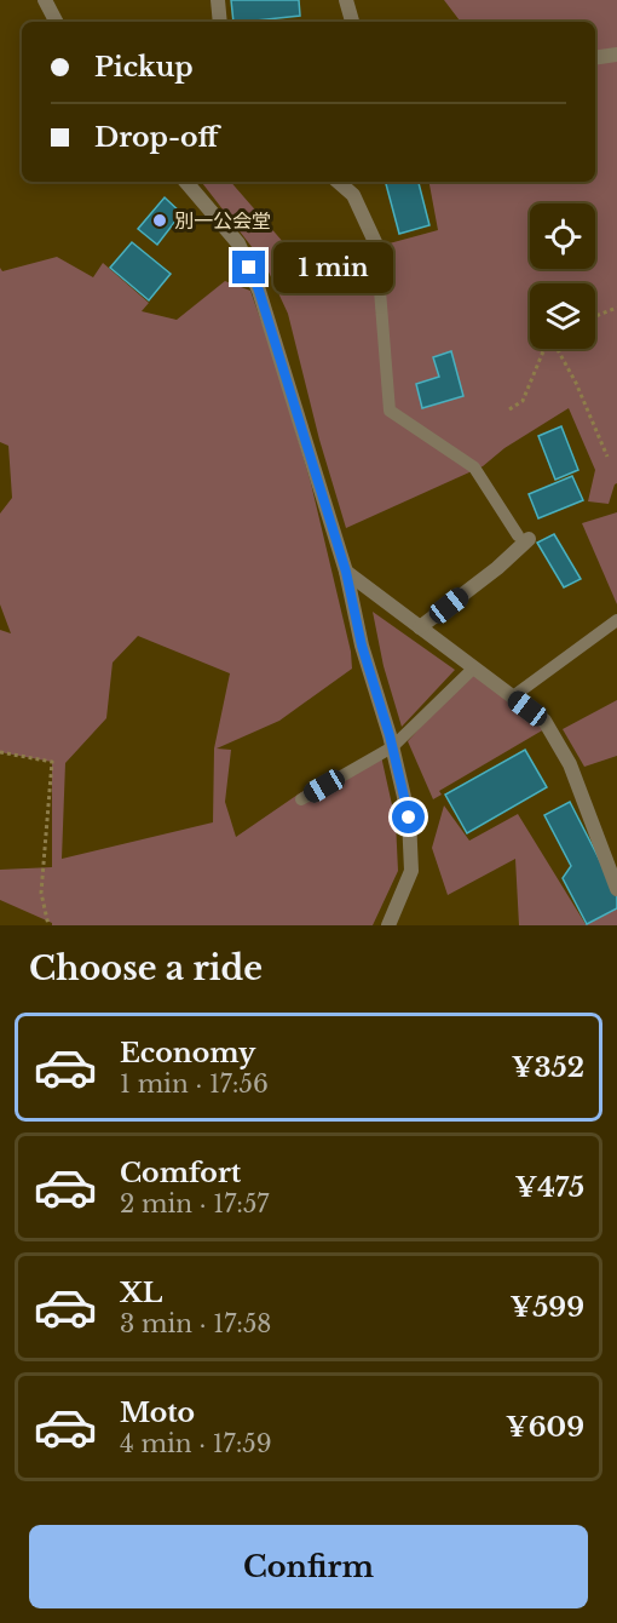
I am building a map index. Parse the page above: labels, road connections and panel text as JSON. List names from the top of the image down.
{
  "places": ["別一公会堂"],
  "page": {
    "banner": ["Pickup", "Drop-off"],
    "bubble": "1 min",
    "heading": "Choose a ride",
    "list": [
      {
        "name": "Economy",
        "note": "1 min · 17:56",
        "value": "¥352"
      },
      {
        "name": "Comfort",
        "note": "2 min · 17:57",
        "value": "¥475"
      },
      {
        "name": "XL",
        "note": "3 min · 17:58",
        "value": "¥599"
      },
      {
        "name": "Moto",
        "note": "4 min · 17:59",
        "value": "¥609"
      }
    ],
    "buttons": "Confirm"
  }
}
